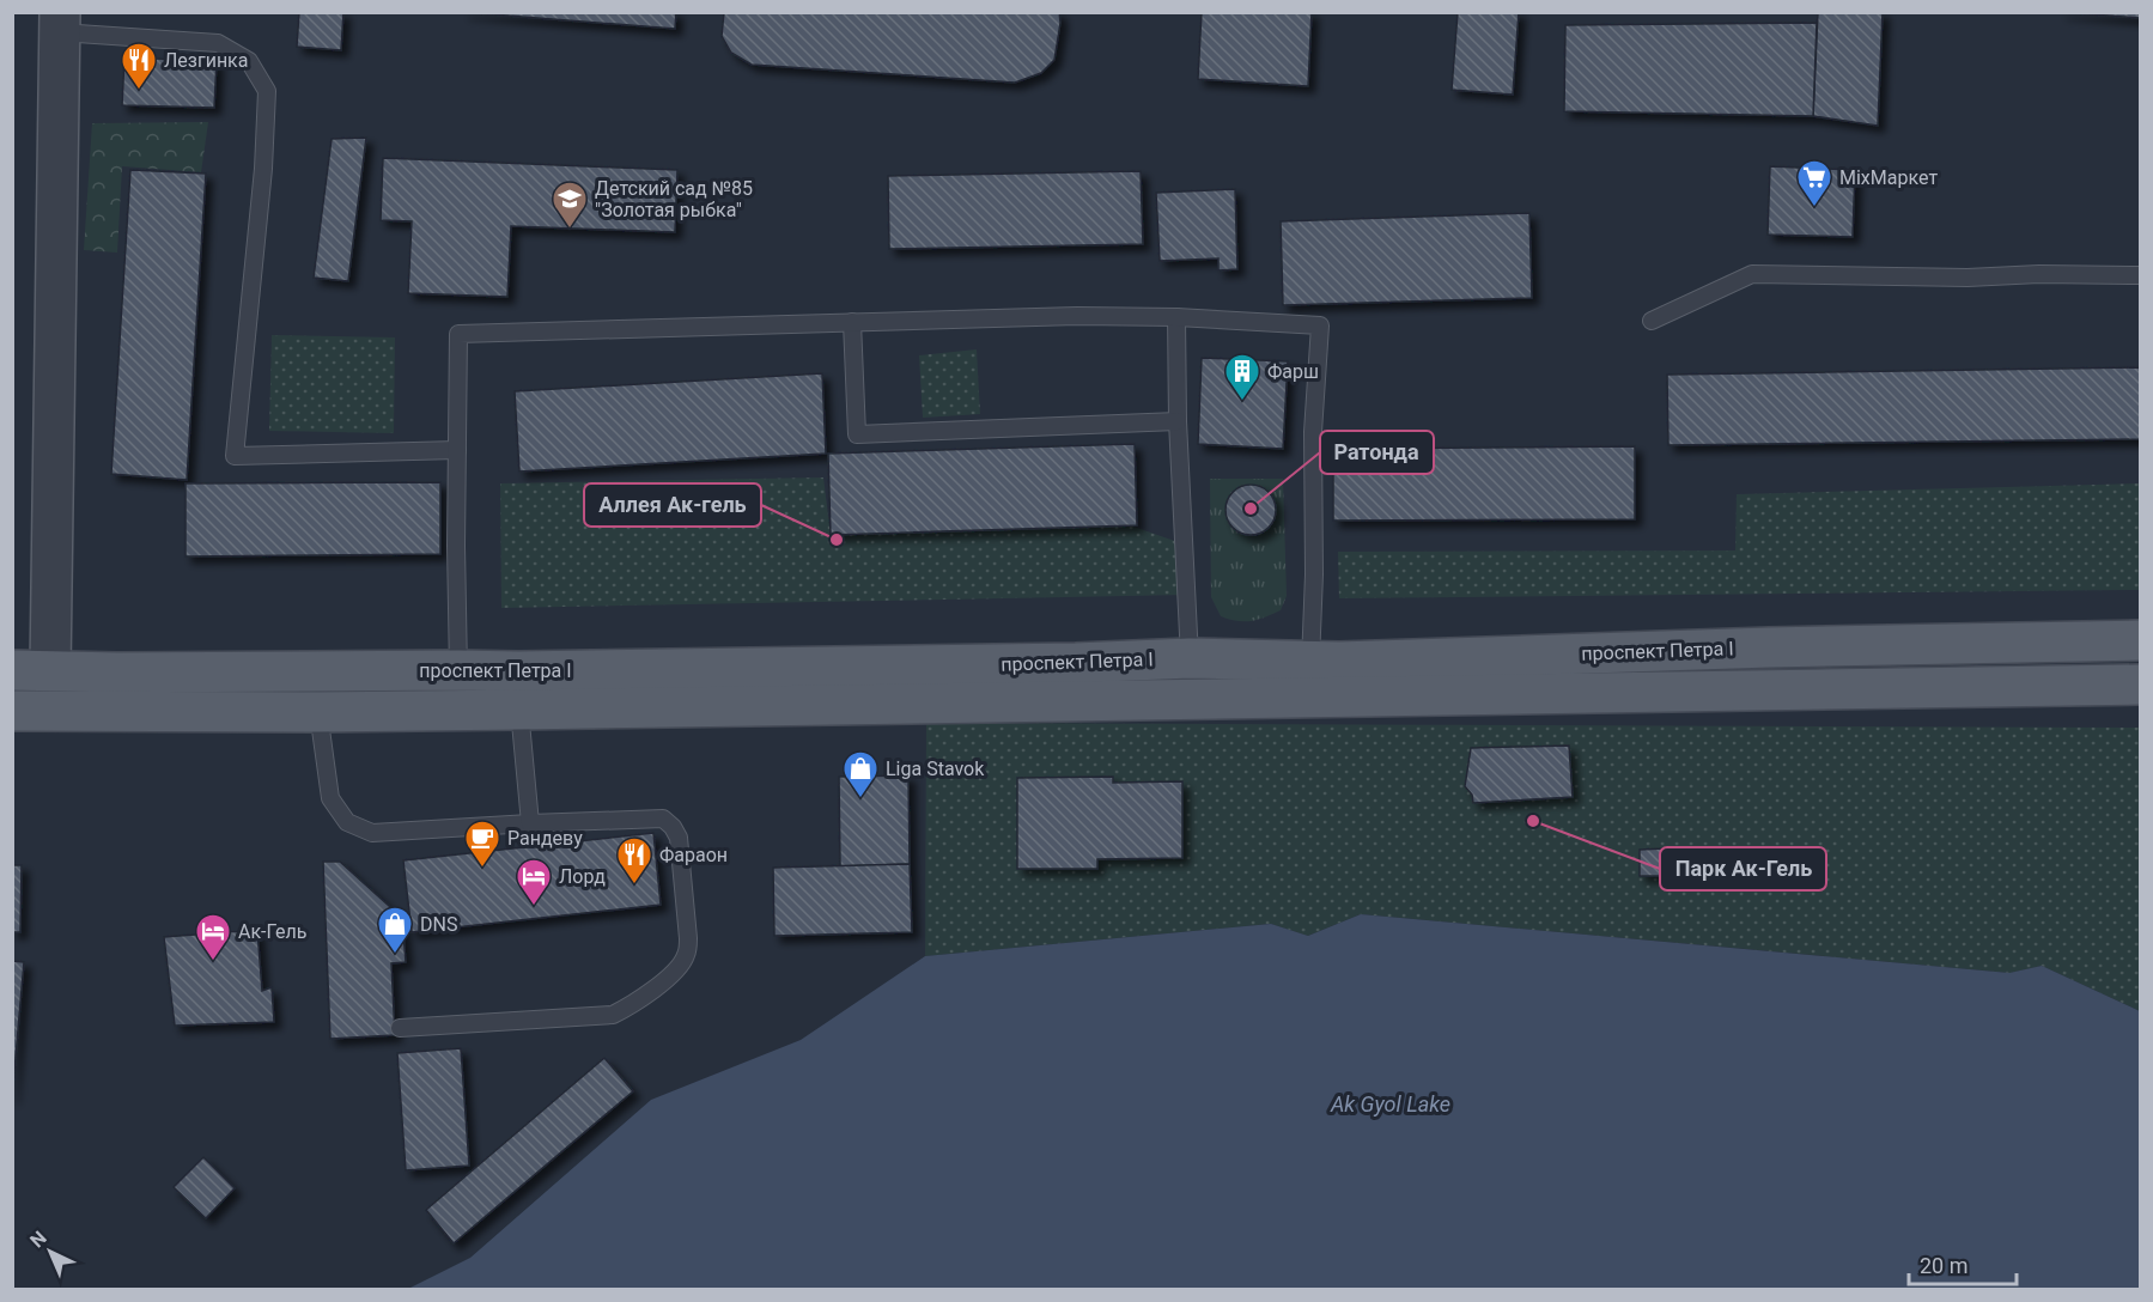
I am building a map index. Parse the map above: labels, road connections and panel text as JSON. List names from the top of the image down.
{
  "streets": {
    "main road": ["проспект Петра I"]
  },
  "water": ["Ak Gyol Lake"],
  "places": {
    "restaurant": ["Лезгинка", "Фараон"],
    "supermarket": ["MixМаркет"],
    "school or university": ["Детский сад №85 \"Золотая рыбка\""],
    "building": ["Фарш"],
    "other": ["Ратонда", "Аллея Ак-гель", "Парк Ак-Гель"],
    "shop": ["Liga Stavok", "DNS"],
    "cafe": ["Рандеву"],
    "hotel": ["Лорд", "Ак-Гель"]
  },
  "scale_bar": "20 m",
  "north": "top left"
}
